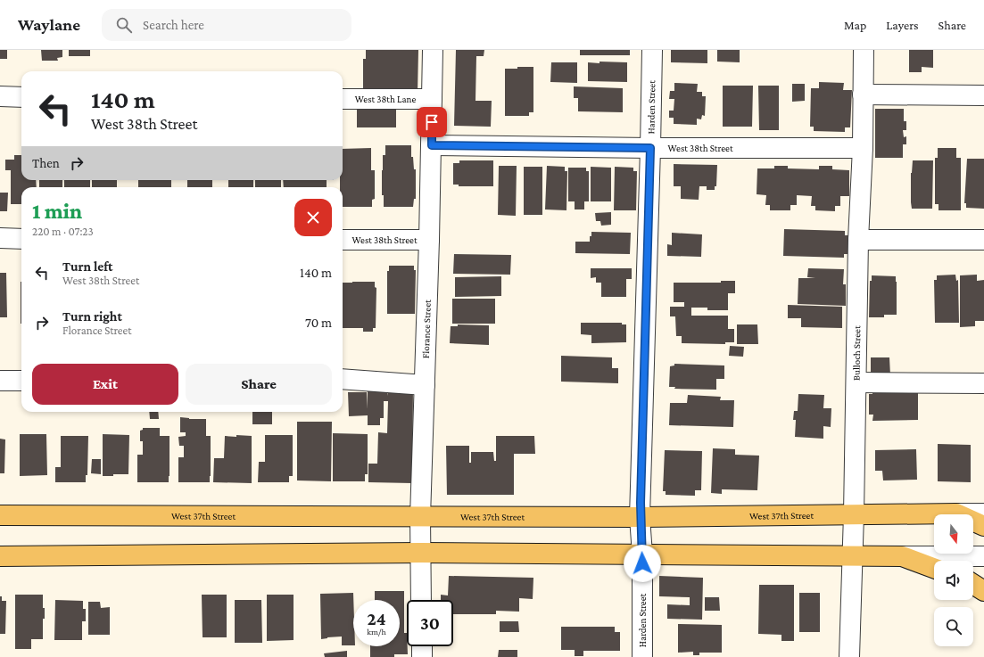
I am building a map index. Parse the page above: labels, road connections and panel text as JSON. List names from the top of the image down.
{
  "streets": {
    "main road": ["West 37th Street"],
    "street": [
      "West 38th Lane",
      "Harden Street",
      "West 38th Street",
      "Florance Street",
      "Bulloch Street"
    ]
  },
  "crossings": [
    ["West 38th Lane", "Florance Street"],
    ["Harden Street", "West 38th Street"],
    ["Harden Street", "West 37th Street"],
    ["West 38th Street", "Florance Street"],
    ["West 38th Street", "Bulloch Street"],
    ["Florance Street", "West 37th Street"],
    ["Bulloch Street", "West 37th Street"]
  ],
  "north": "bottom",
  "page": {
    "header": "Waylane",
    "search": "Search here",
    "nav": ["Map", "Layers", "Share"],
    "turn": ["140 m", "West 38th Street"],
    "then": "Then",
    "heading": ["1 min", "220 m · 07:23"],
    "list": [
      {
        "name": "Turn left",
        "note": "West 38th Street",
        "value": "140 m"
      },
      {
        "name": "Turn right",
        "note": "Florance Street",
        "value": "70 m"
      }
    ],
    "buttons": ["Exit", "Share"],
    "speed": "24 km/h",
    "limit": "30"
  }
}
